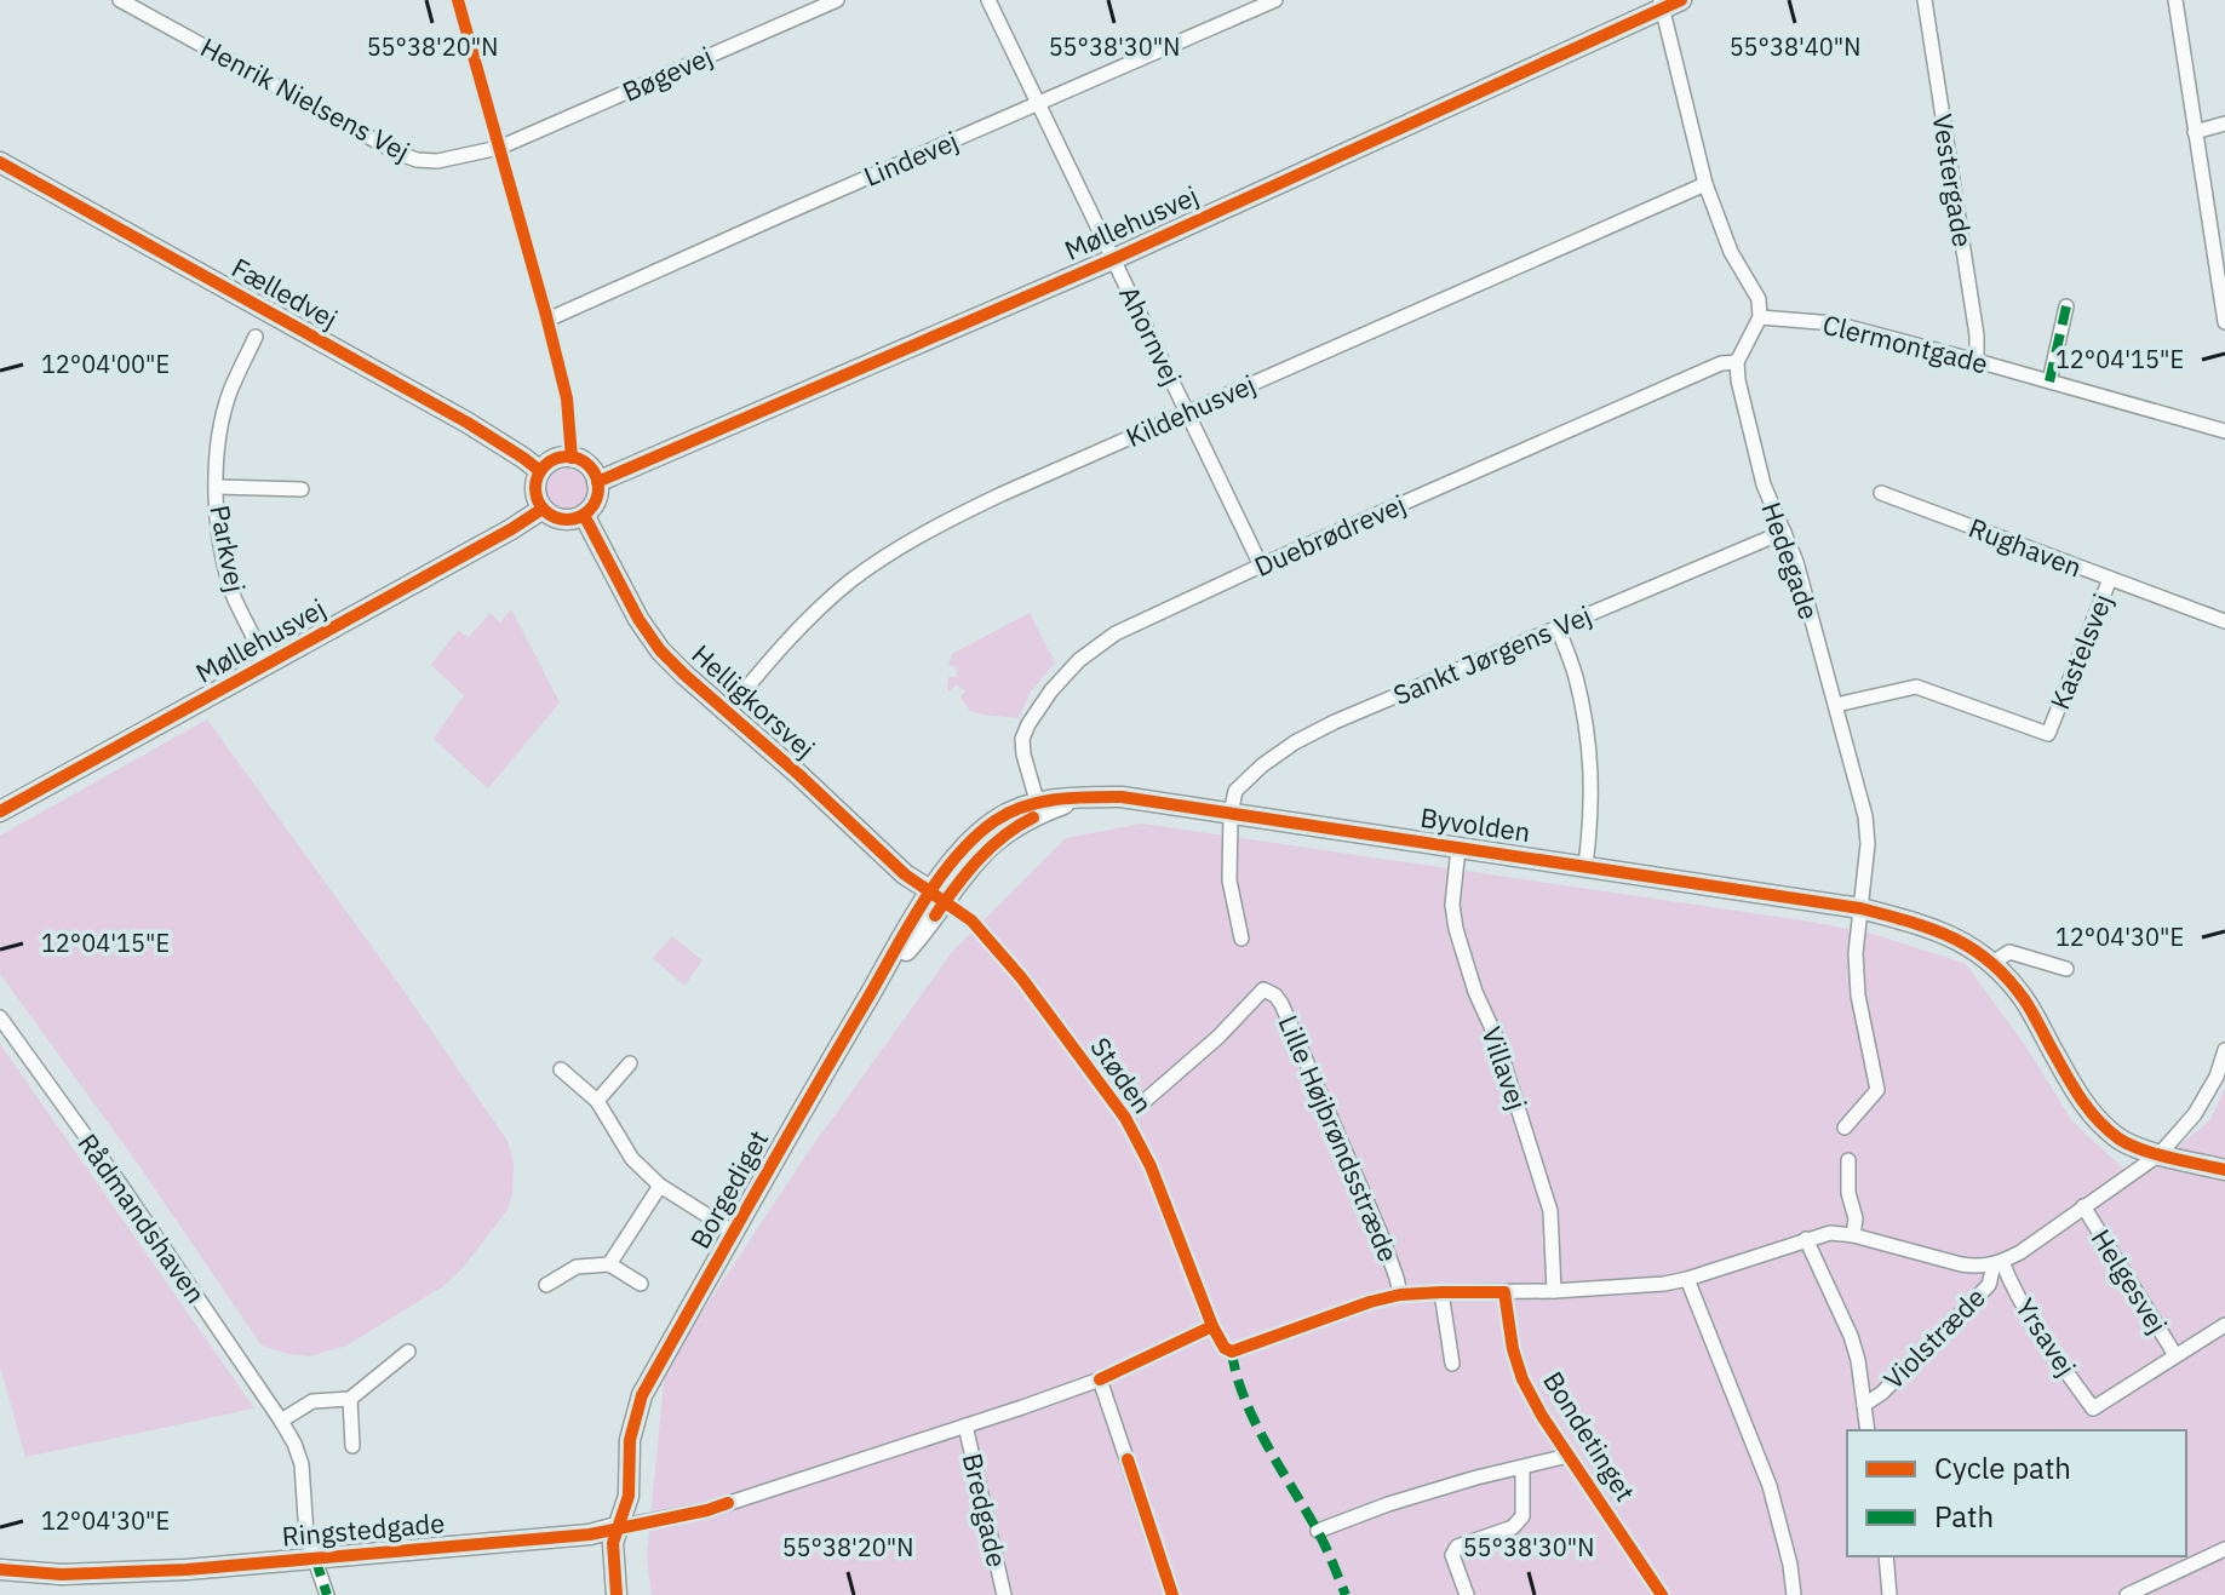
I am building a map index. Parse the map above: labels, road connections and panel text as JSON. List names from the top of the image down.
{
  "streets": {
    "street": [
      "Bøgevej",
      "Henrik Nielsens Vej",
      "Lindevej",
      "Vestergade",
      "Møllehusvej",
      "Fælledvej",
      "Ahornvej",
      "Clermontgade",
      "Kildehusvej",
      "Duebrødrevej",
      "Rughaven",
      "Parkvej",
      "Hedegade",
      "Kastelsvej",
      "Sankt Jørgens Vej",
      "Helligkorsvej",
      "Byvolden",
      "Villavej",
      "Støden",
      "Lille Højbrøndsstræde",
      "Borgediget",
      "Rådmandshaven",
      "Helgesvej",
      "Yrsavej",
      "Violstræde",
      "Bondetinget",
      "Bredgade",
      "Ringstedgade"
    ]
  },
  "crossings": [
    ["Bøgevej", "Henrik Nielsens Vej"],
    ["Lindevej", "Ahornvej"],
    ["Vestergade", "Clermontgade"],
    ["Møllehusvej", "Fælledvej"],
    ["Møllehusvej", "Ahornvej"],
    ["Møllehusvej", "Parkvej"],
    ["Møllehusvej", "Helligkorsvej"],
    ["Fælledvej", "Helligkorsvej"],
    ["Ahornvej", "Kildehusvej"],
    ["Ahornvej", "Duebrødrevej"],
    ["Kildehusvej", "Helligkorsvej"],
    ["Duebrødrevej", "Hedegade"],
    ["Duebrødrevej", "Byvolden"],
    ["Rughaven", "Kastelsvej"],
    ["Hedegade", "Kastelsvej"],
    ["Hedegade", "Sankt Jørgens Vej"],
    ["Hedegade", "Byvolden"],
    ["Sankt Jørgens Vej", "Byvolden"],
    ["Helligkorsvej", "Byvolden"],
    ["Helligkorsvej", "Støden"],
    ["Helligkorsvej", "Borgediget"],
    ["Byvolden", "Villavej"],
    ["Byvolden", "Støden"],
    ["Byvolden", "Borgediget"],
    ["Støden", "Lille Højbrøndsstræde"],
    ["Støden", "Borgediget"],
    ["Støden", "Ringstedgade"],
    ["Borgediget", "Ringstedgade"],
    ["Rådmandshaven", "Ringstedgade"],
    ["Helgesvej", "Yrsavej"],
    ["Yrsavej", "Violstræde"],
    ["Bredgade", "Ringstedgade"]
  ],
  "legend": ["Cycle path", "Path"],
  "coordinates": [
    "55°38'20\"N",
    "55°38'30\"N",
    "55°38'40\"N",
    "12°04'15\"E",
    "12°04'00\"E",
    "12°04'30\"E"
  ]
}
